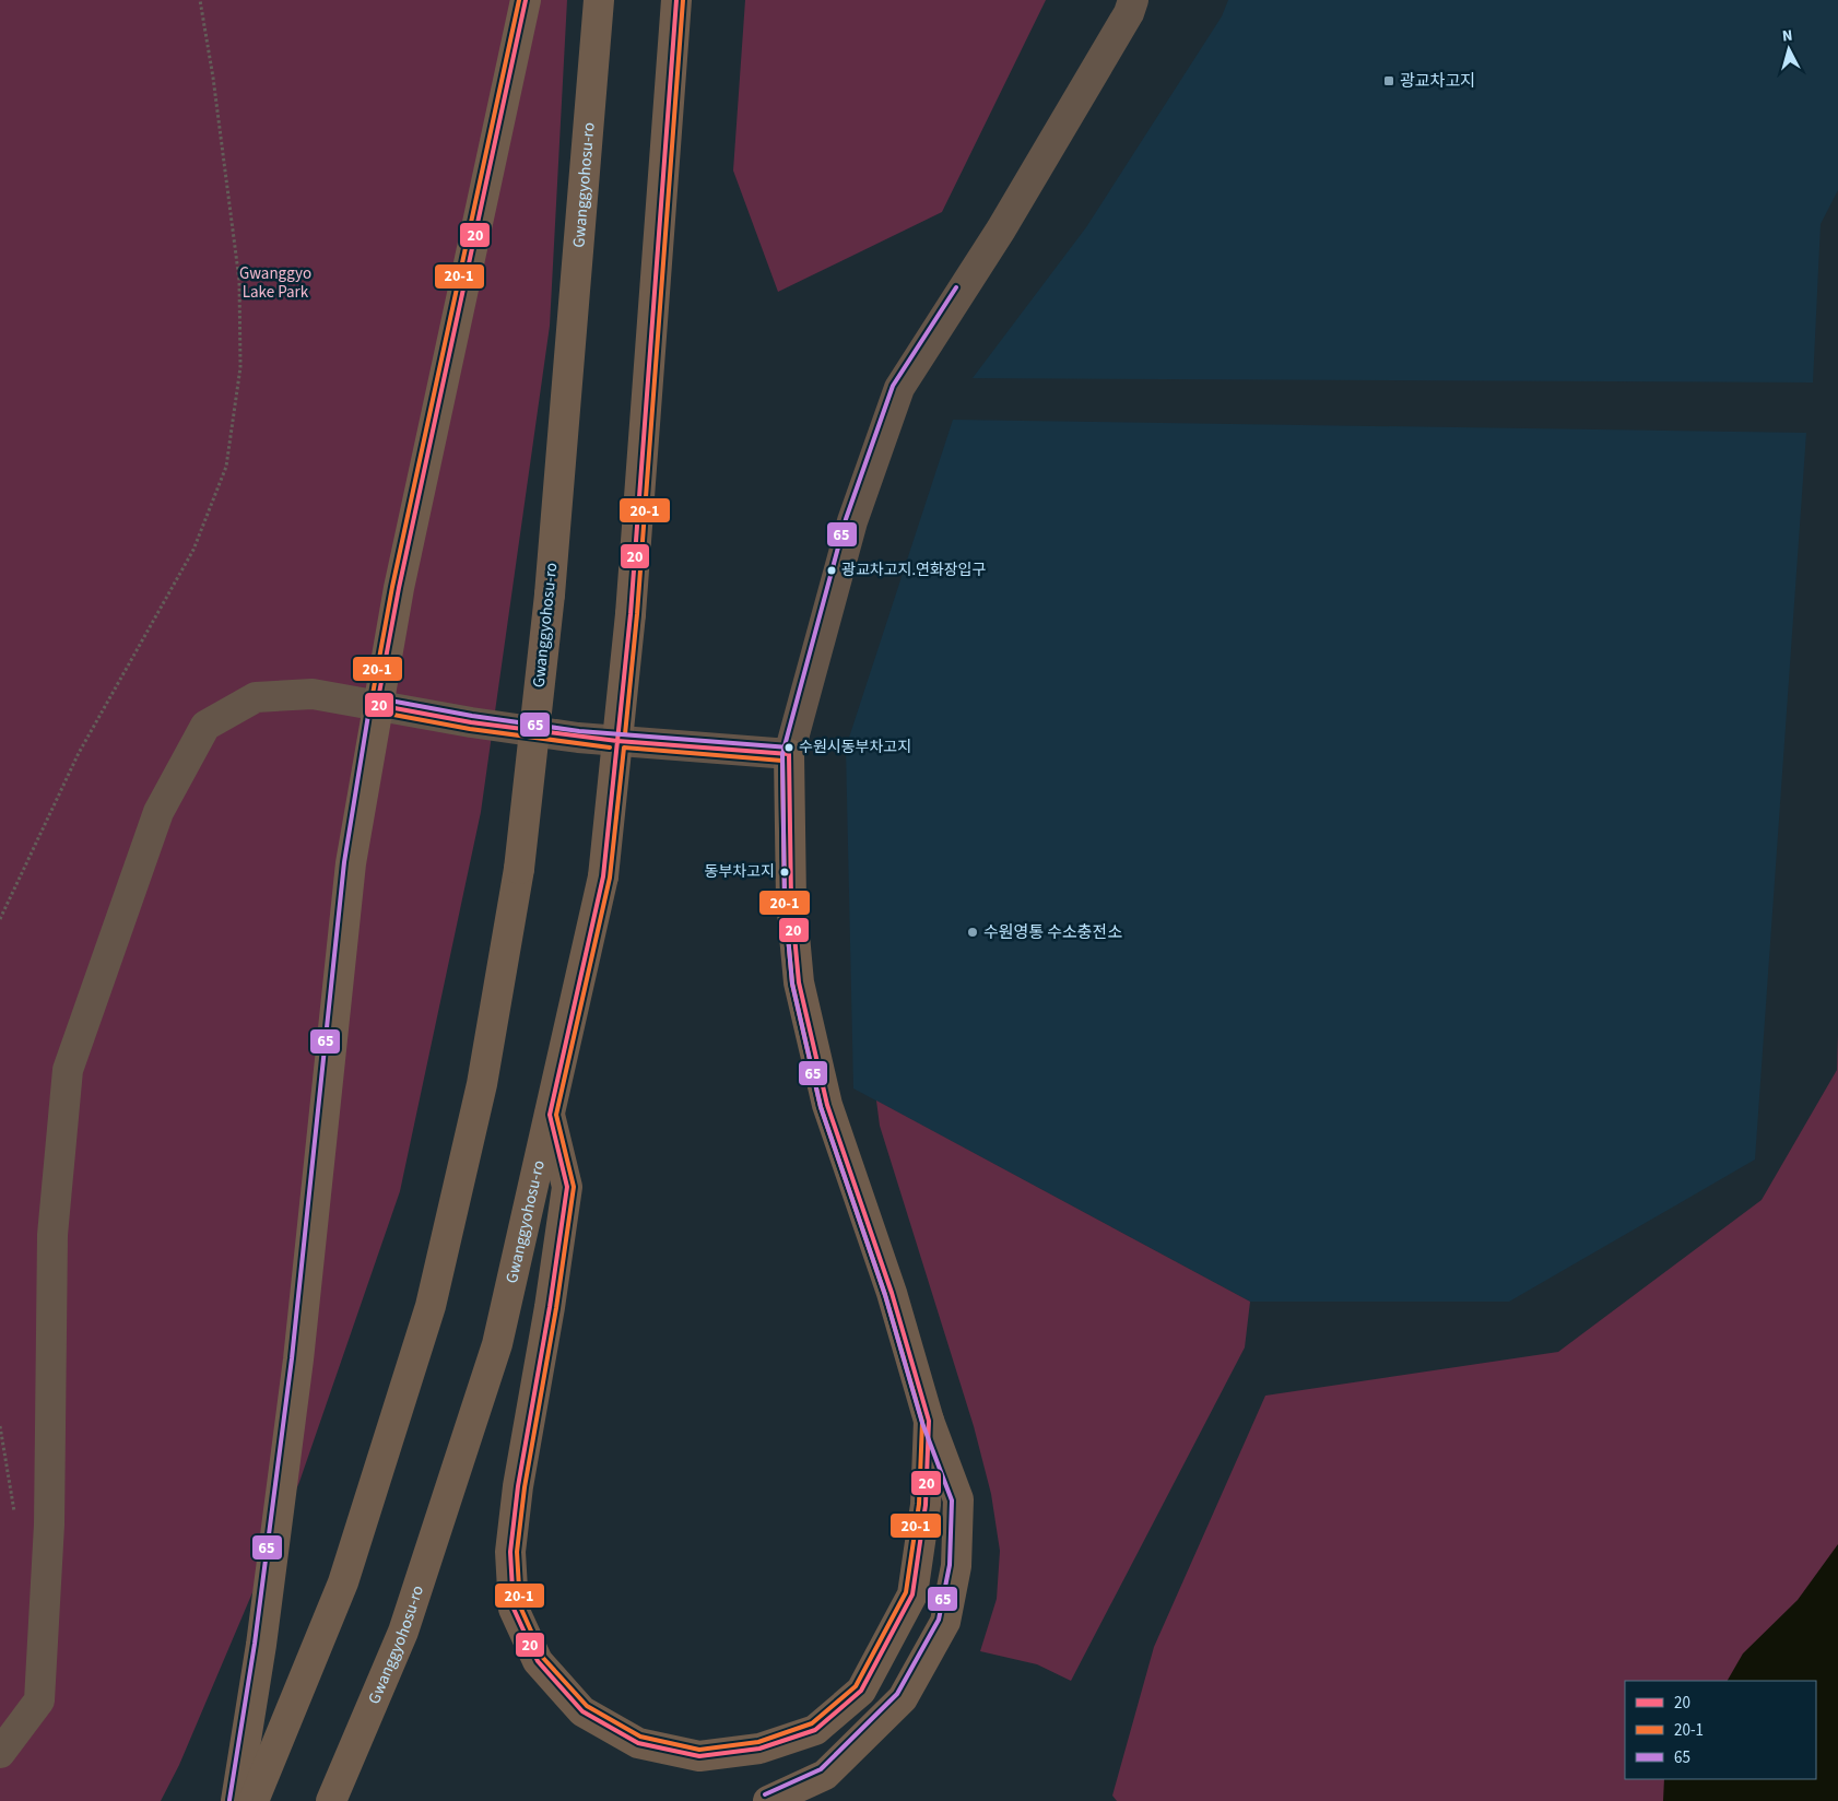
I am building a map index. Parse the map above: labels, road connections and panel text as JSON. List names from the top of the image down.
{
  "streets": {
    "main road": ["Gwanggyohosu-ro"]
  },
  "parks": ["Gwanggyo Lake Park"],
  "places": {
    "transit": ["광교차고지"],
    "other": [
      "광교차고지.연화장입구",
      "수원시동부차고지",
      "동부차고지",
      "수원영통 수소충전소"
    ]
  },
  "lines": ["transit line 20", "transit line 20-1", "transit line 65"],
  "legend": ["20", "20-1", "65"],
  "north": "top"
}
